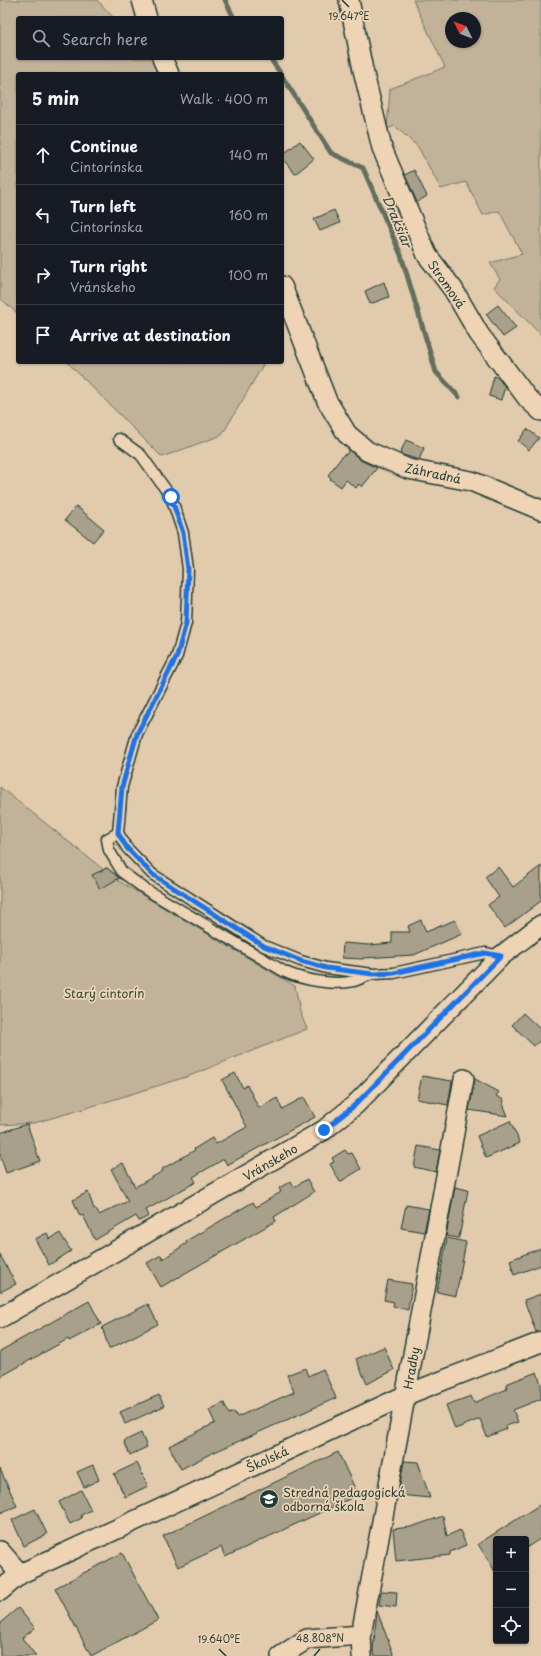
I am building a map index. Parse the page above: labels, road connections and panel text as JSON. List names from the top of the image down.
{
  "streets": {
    "street": [
      "Stromová",
      "Záhradná",
      "Vránskeho",
      "Hradby",
      "Školská"
    ]
  },
  "crossings": [
    ["Hradby", "Školská"]
  ],
  "water": ["Drakšiar"],
  "parks": ["Starý cintorín"],
  "places": {
    "school or university": ["Stredná pedagogická odborná škola"]
  },
  "north": "top left",
  "page": {
    "search": "Search here",
    "heading": ["5 min", "Walk · 400 m"],
    "list": [
      ["Continue", "Cintorínska", "140 m"],
      ["Turn left", "Cintorínska", "160 m"],
      ["Turn right", "Vránskeho", "100 m"],
      "Arrive at destination"
    ],
    "map_buttons": ["+", "−"]
  },
  "coordinates": ["19.647°E", "48.808°N", "19.640°E"]
}
